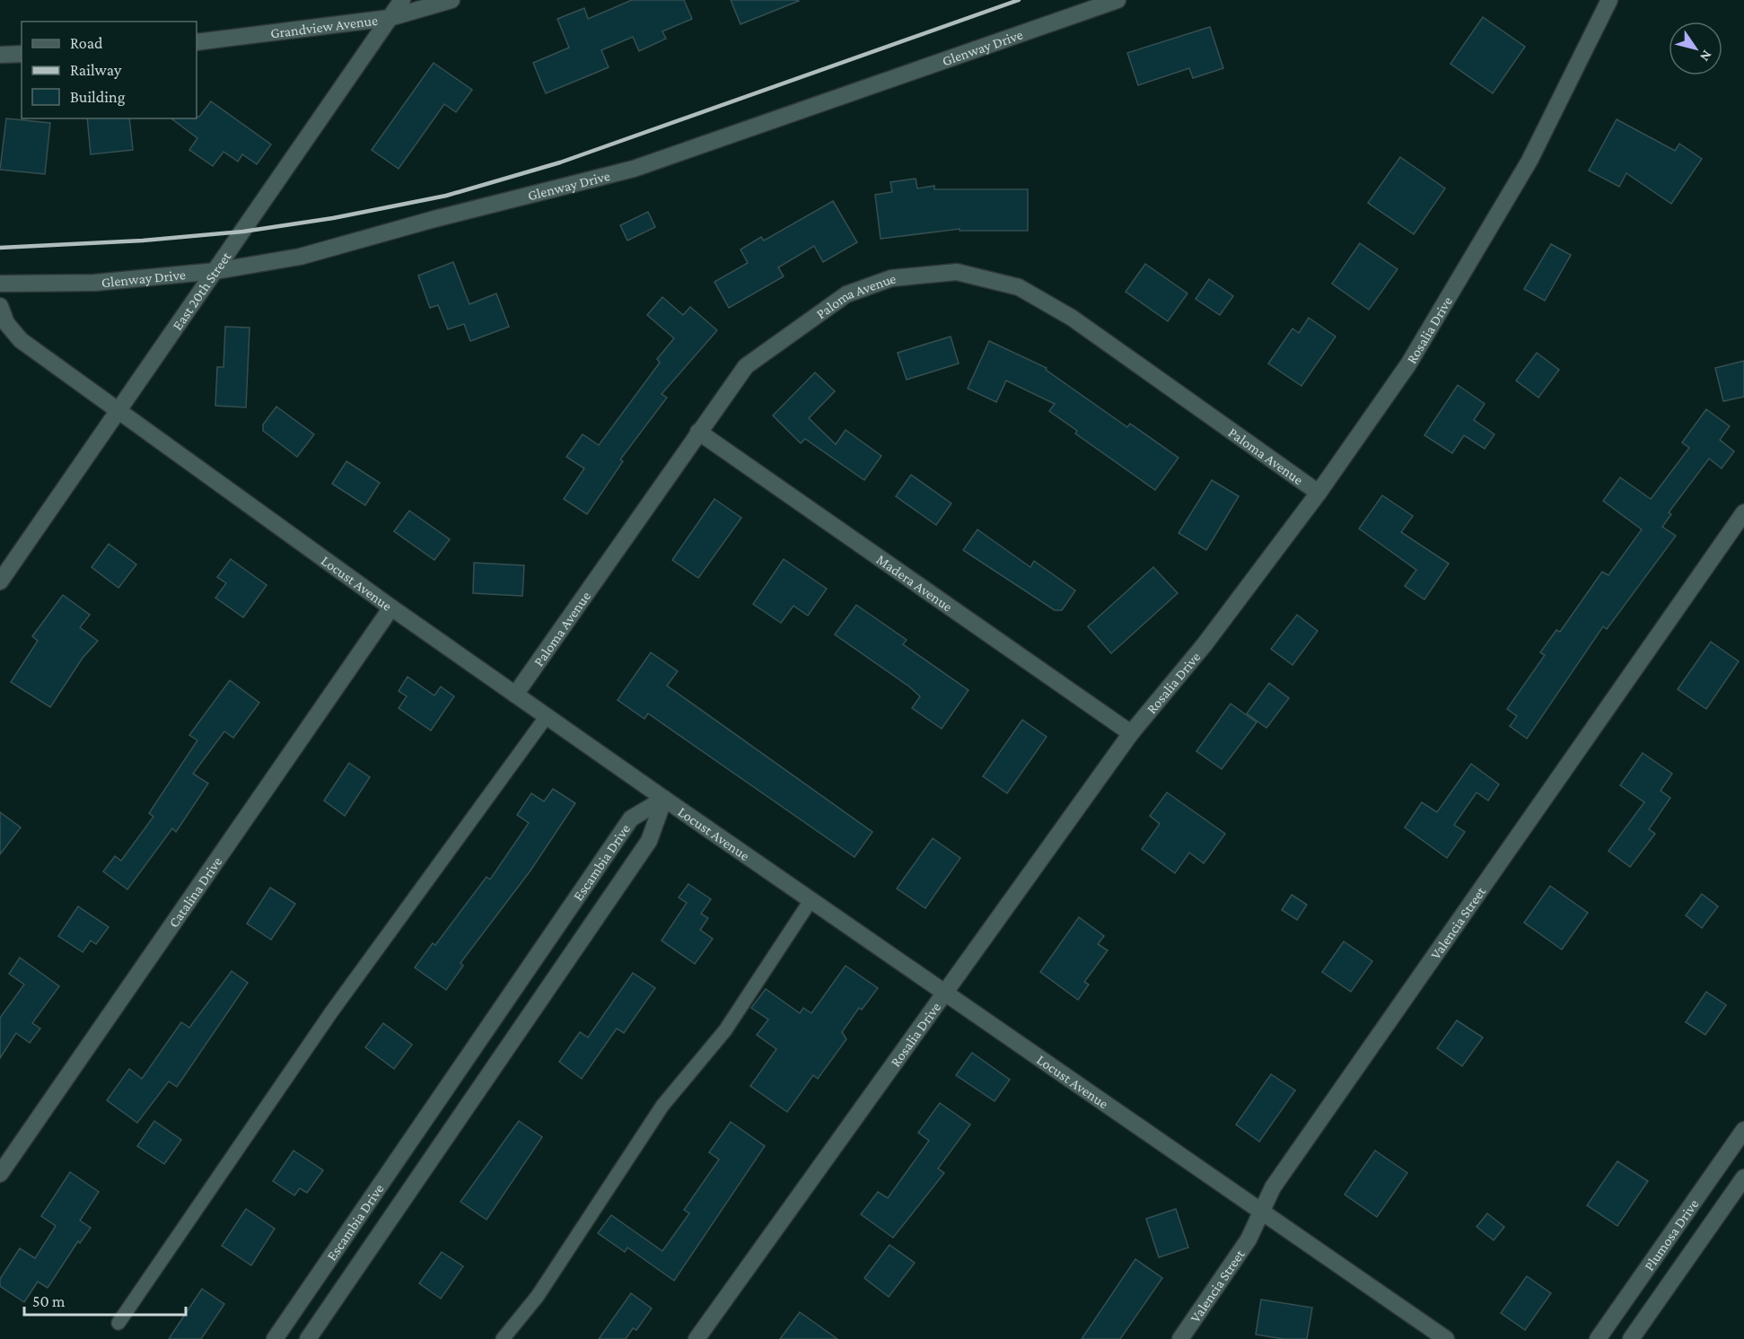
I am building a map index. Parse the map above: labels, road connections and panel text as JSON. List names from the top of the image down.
{
  "streets": {
    "street": [
      "Grandview Avenue",
      "Glenway Drive",
      "East 20th Street",
      "Paloma Avenue",
      "Rosalia Drive",
      "Locust Avenue",
      "Madera Avenue",
      "Escambia Drive",
      "Catalina Drive",
      "Valencia Street",
      "Plumosa Drive"
    ]
  },
  "crossings": [
    ["Grandview Avenue", "East 20th Street"],
    ["Glenway Drive", "East 20th Street"],
    ["East 20th Street", "Locust Avenue"],
    ["Paloma Avenue", "Rosalia Drive"],
    ["Paloma Avenue", "Locust Avenue"],
    ["Paloma Avenue", "Madera Avenue"],
    ["Rosalia Drive", "Locust Avenue"],
    ["Rosalia Drive", "Madera Avenue"],
    ["Locust Avenue", "Escambia Drive"],
    ["Locust Avenue", "Catalina Drive"],
    ["Locust Avenue", "Valencia Street"]
  ],
  "legend": ["Road", "Railway", "Building"],
  "scale_bar": "50 m",
  "north": "bottom right"
}
